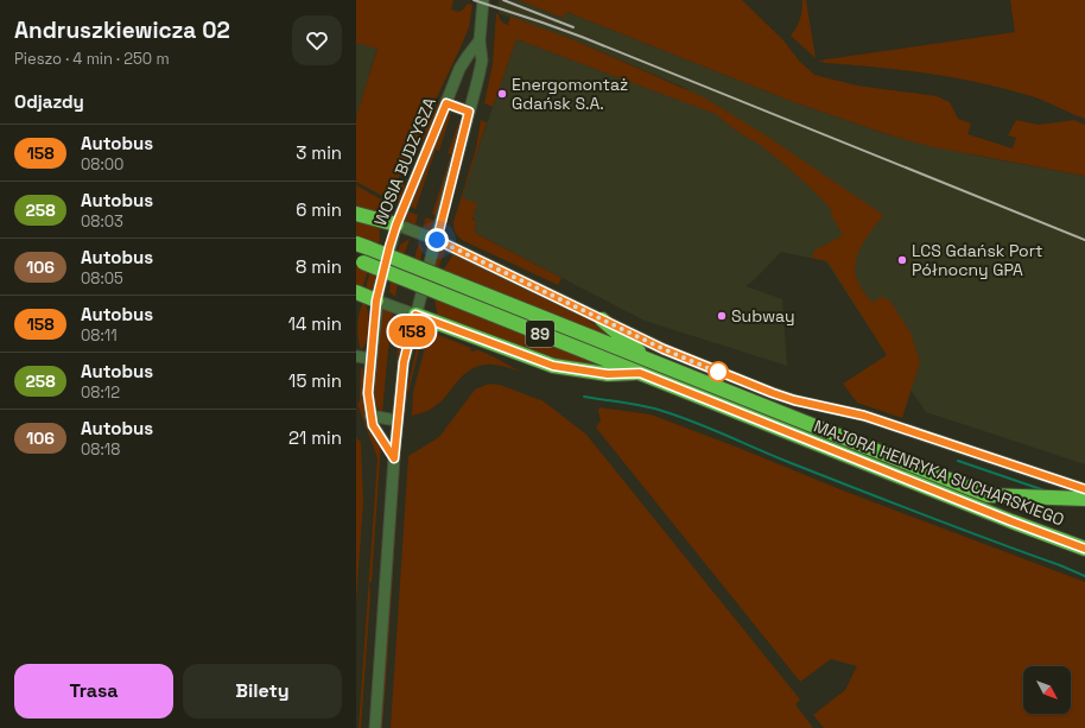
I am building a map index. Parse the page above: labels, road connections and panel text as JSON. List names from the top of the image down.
{
  "streets": {
    "highway": ["89", "MAJORA HENRYKA SUCHARSKIEGO"],
    "street": ["WOSIA BUDZYSZA"]
  },
  "crossings": [
    ["WOSIA BUDZYSZA", "MAJORA HENRYKA SUCHARSKIEGO"]
  ],
  "places": ["Energomontaż Gdańsk S.A.", "LCS Gdańsk Port Północny GPA", "Subway"],
  "lines": ["bus line 158"],
  "north": "bottom right",
  "page": {
    "heading": [
      ["Andruszkiewicza 02", "Pieszo · 4 min · 250 m"],
      "Odjazdy"
    ],
    "on_map": "158",
    "list": [
      {
        "mark": "158",
        "name": "Autobus",
        "note": "08:00",
        "value": "3 min"
      },
      {
        "mark": "258",
        "name": "Autobus",
        "note": "08:03",
        "value": "6 min"
      },
      {
        "mark": "106",
        "name": "Autobus",
        "note": "08:05",
        "value": "8 min"
      },
      {
        "mark": "158",
        "name": "Autobus",
        "note": "08:11",
        "value": "14 min"
      },
      {
        "mark": "258",
        "name": "Autobus",
        "note": "08:12",
        "value": "15 min"
      },
      {
        "mark": "106",
        "name": "Autobus",
        "note": "08:18",
        "value": "21 min"
      }
    ],
    "buttons": ["Trasa", "Bilety"]
  }
}
